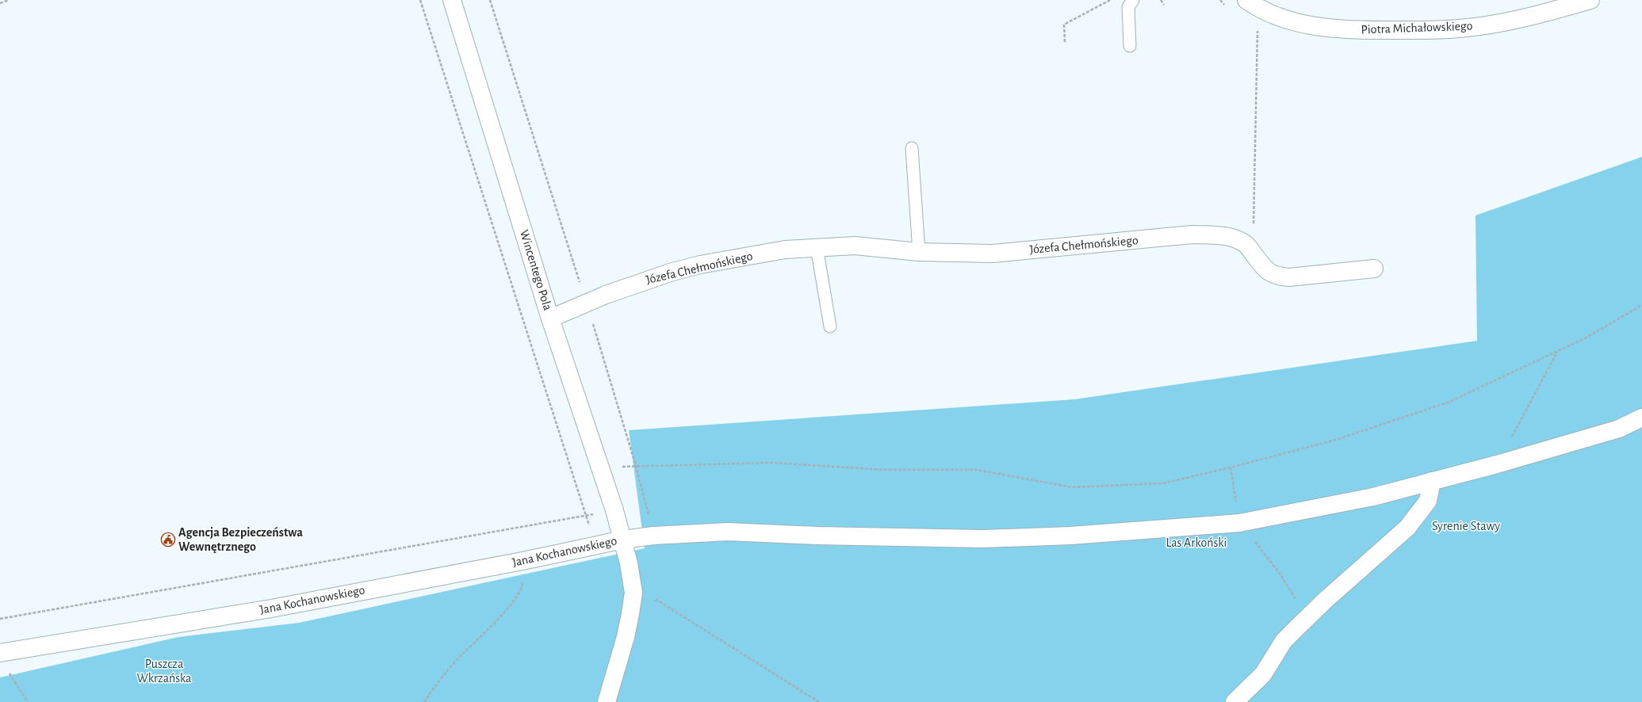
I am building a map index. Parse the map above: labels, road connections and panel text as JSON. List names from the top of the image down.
{
  "streets": {
    "street": [
      "Piotra Michałowskiego",
      "Józefa Chełmońskiego",
      "Wincentego Pola",
      "Jana Kochanowskiego"
    ]
  },
  "crossings": [
    ["Józefa Chełmońskiego", "Wincentego Pola"],
    ["Wincentego Pola", "Jana Kochanowskiego"]
  ],
  "parks": ["Syrenie Stawy", "Las Arkoński", "Puszcza Wkrzańska"],
  "places": {
    "public building": ["Agencja Bezpieczeństwa Wewnętrznego"]
  }
}
